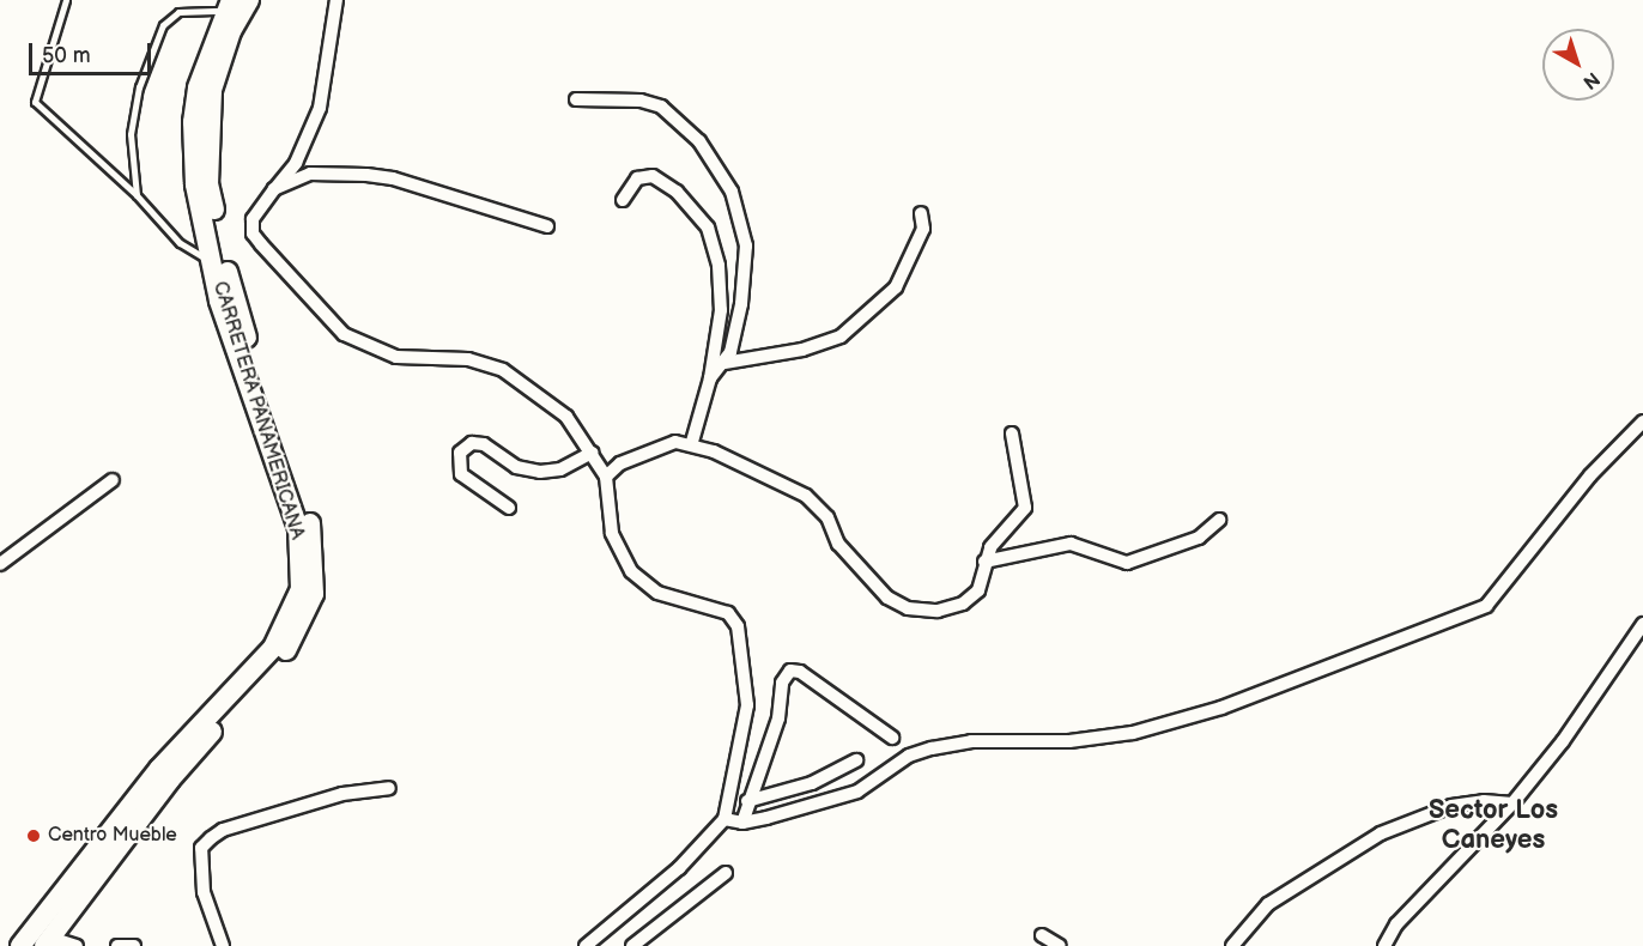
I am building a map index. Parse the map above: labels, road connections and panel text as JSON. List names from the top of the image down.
{
  "streets": {
    "main road": ["CARRETERA PANAMERICANA"]
  },
  "districts": ["Sector Los Caneyes"],
  "places": ["Centro Mueble"],
  "scale_bar": "50 m",
  "north": "bottom right"
}
